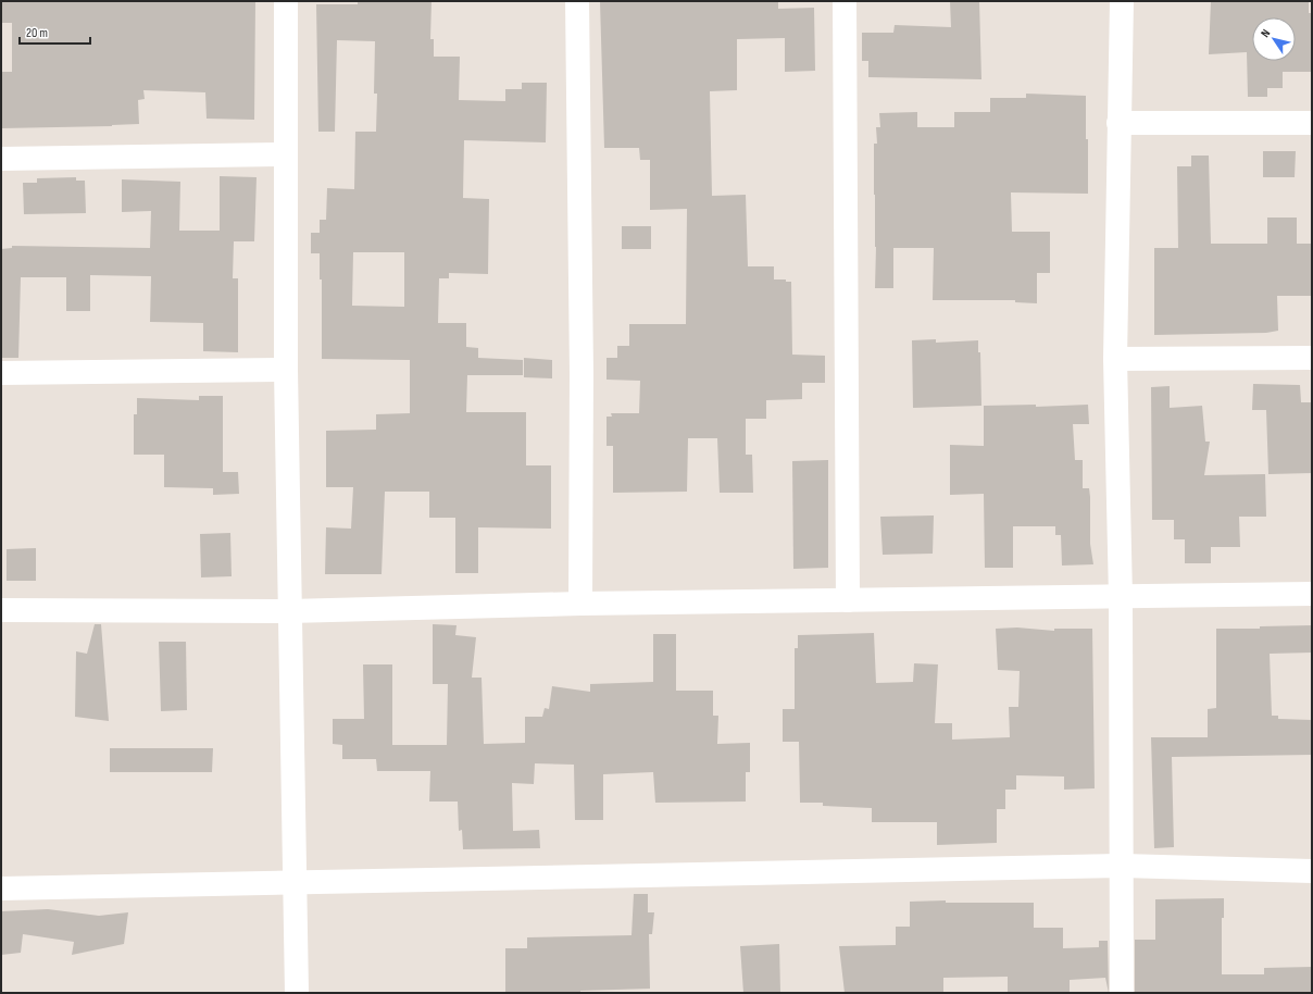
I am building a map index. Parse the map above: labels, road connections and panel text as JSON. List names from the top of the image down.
{
  "scale_bar": "20 m",
  "north": "top left"
}
